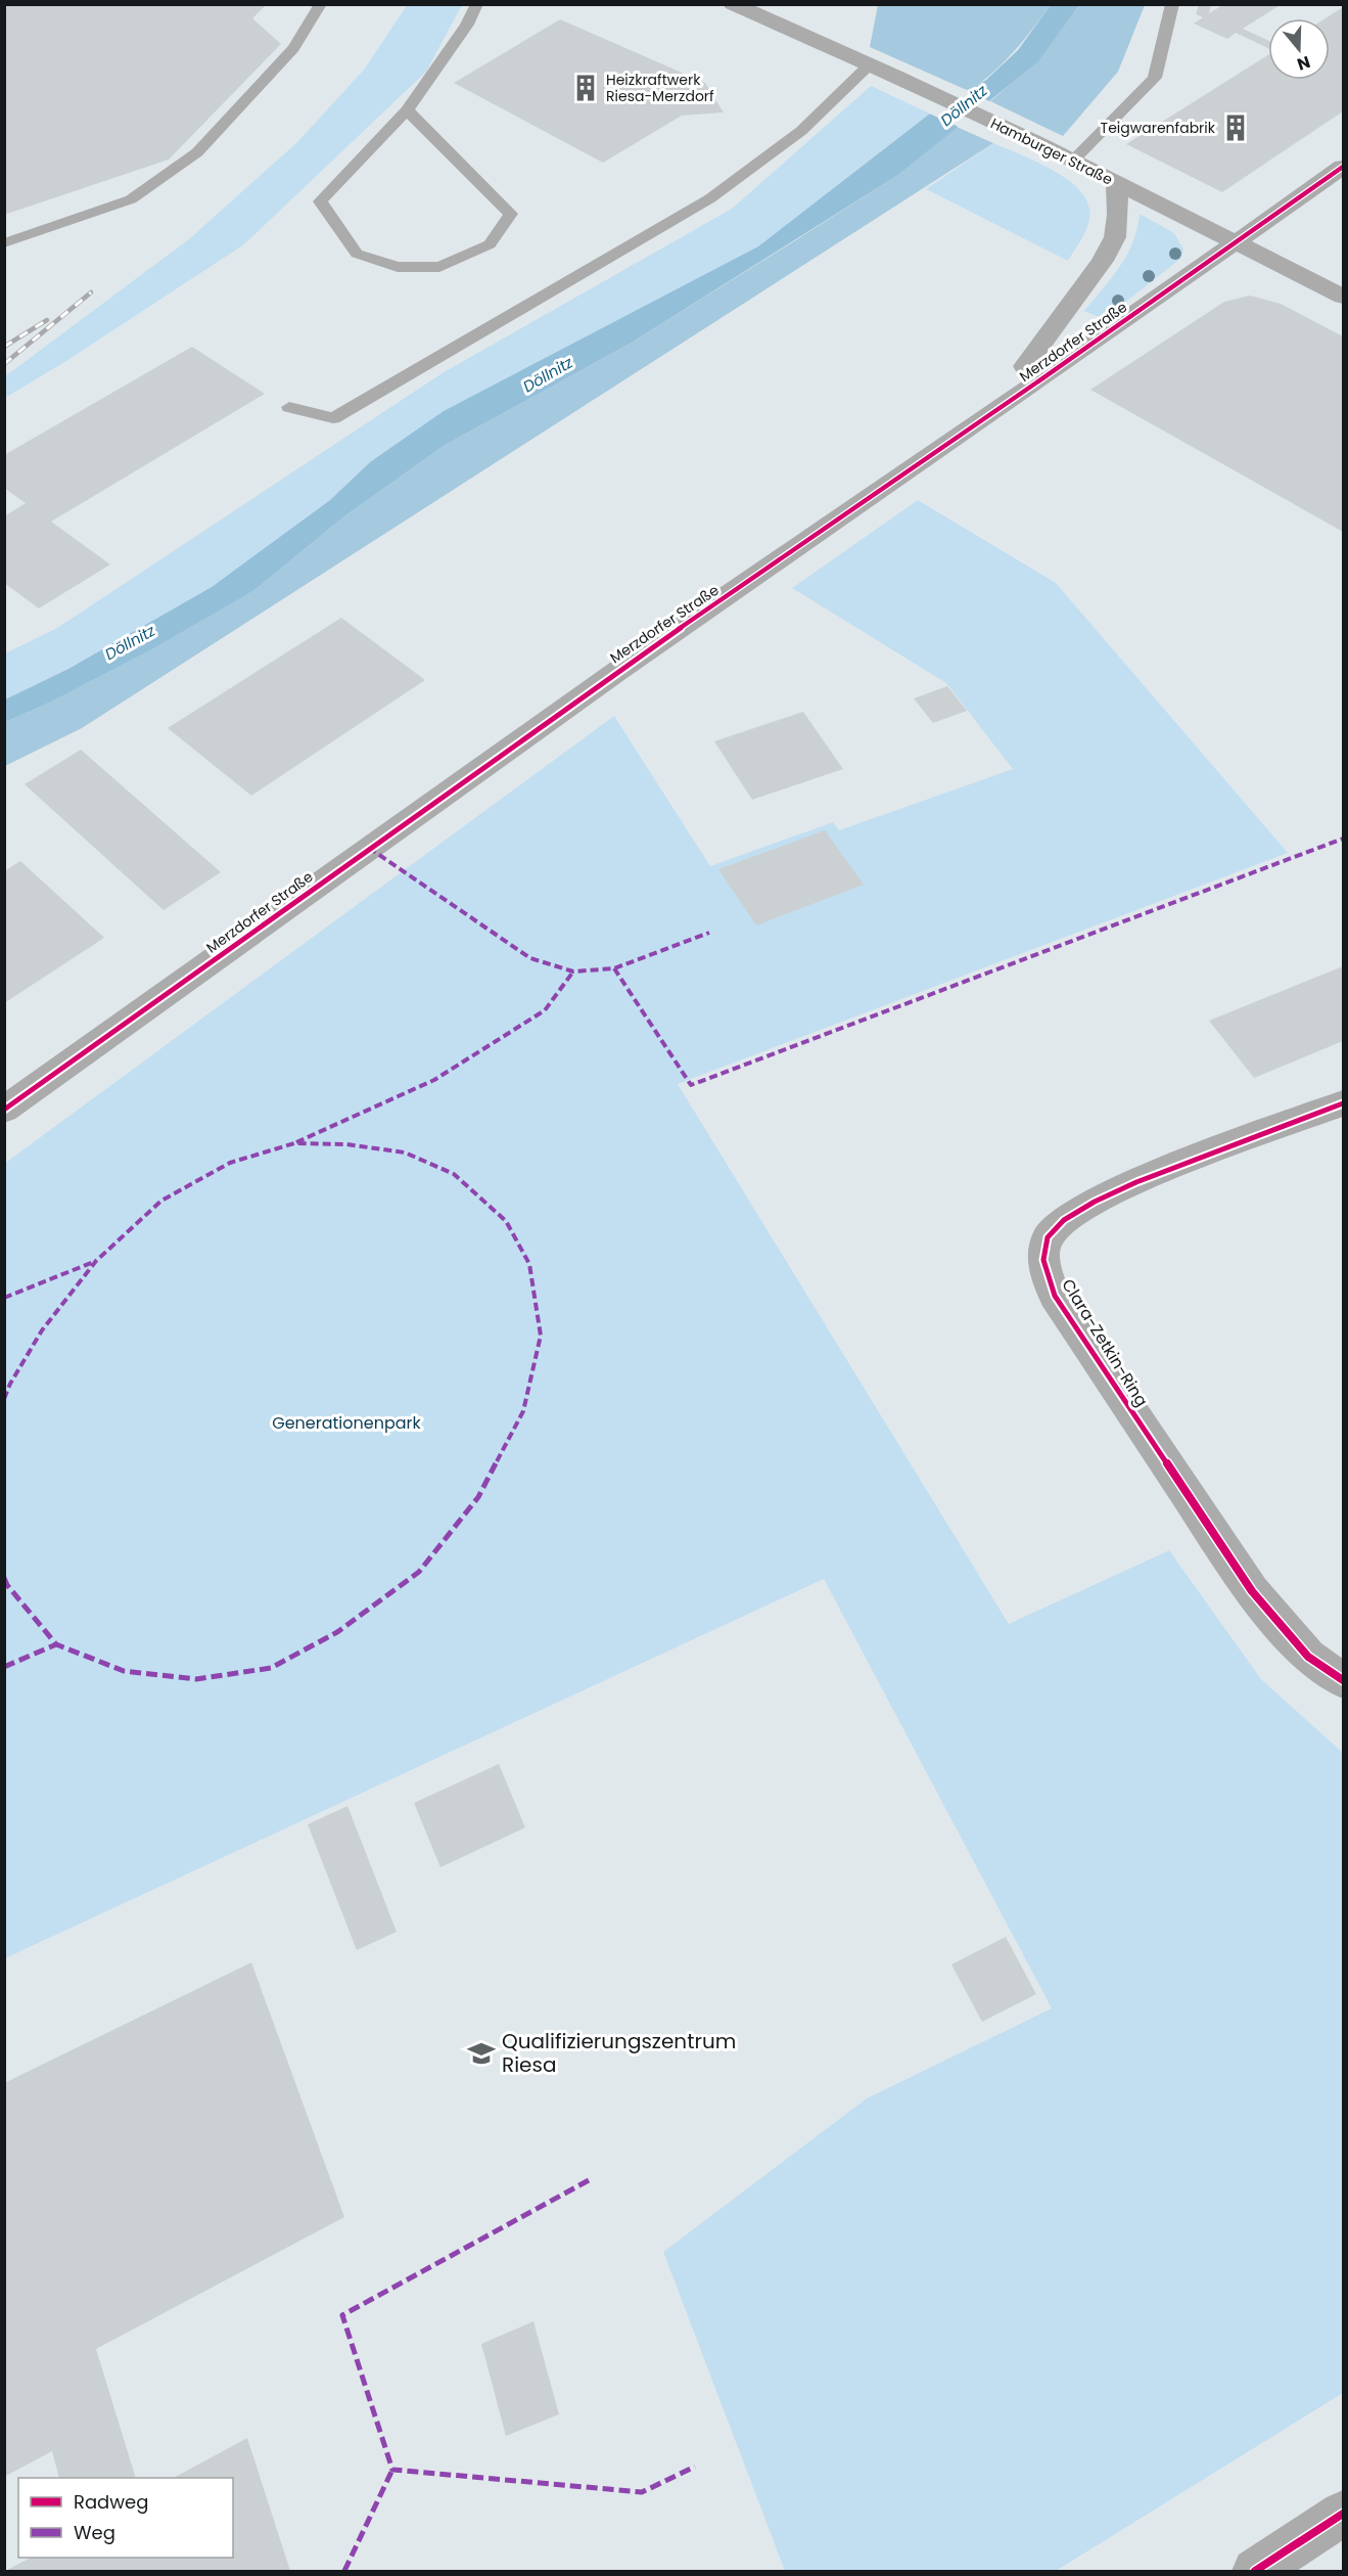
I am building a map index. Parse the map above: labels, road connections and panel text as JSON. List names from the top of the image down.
{
  "streets": {
    "street": ["Hamburger Straße", "Merzdorfer Straße", "Clara-Zetkin-Ring"]
  },
  "crossings": [
    ["Hamburger Straße", "Merzdorfer Straße"]
  ],
  "water": ["Döllnitz"],
  "parks": ["Generationenpark"],
  "places": {
    "building": ["Heizkraftwerk Riesa-Merzdorf", "Teigwarenfabrik"],
    "school or university": ["Qualifizierungszentrum Riesa"]
  },
  "legend": ["Radweg", "Weg"],
  "north": "bottom"
}
